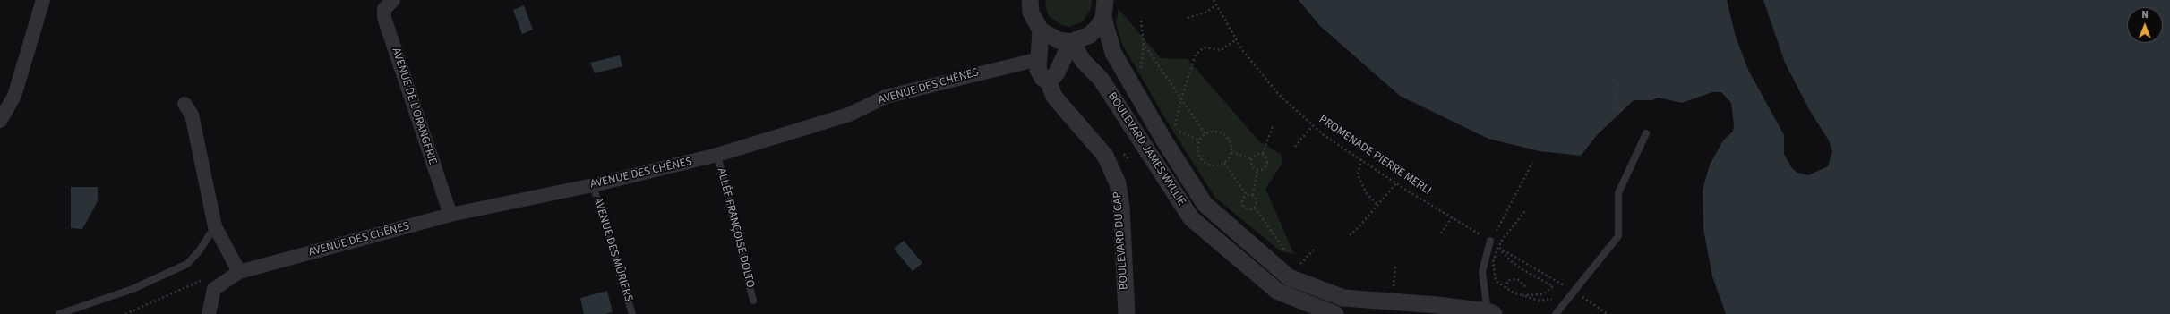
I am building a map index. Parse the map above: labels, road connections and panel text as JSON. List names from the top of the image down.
{
  "streets": {
    "street": [
      "AVENUE DES CHÊNES",
      "AVENUE DE L'ORANGERIE",
      "BOULEVARD JAMES WYLLIE",
      "BOULEVARD DU CAP"
    ],
    "lane": ["ALLÉE FRANÇOISE DOLTO", "AVENUE DES MÛRIERS"],
    "path": ["PROMENADE PIERRE MERLI"]
  },
  "crossings": [
    ["AVENUE DES CHÊNES", "AVENUE DE L'ORANGERIE"],
    ["AVENUE DES CHÊNES", "ALLÉE FRANÇOISE DOLTO"],
    ["AVENUE DES CHÊNES", "BOULEVARD DU CAP"],
    ["AVENUE DES CHÊNES", "AVENUE DES MÛRIERS"]
  ],
  "north": "top"
}
